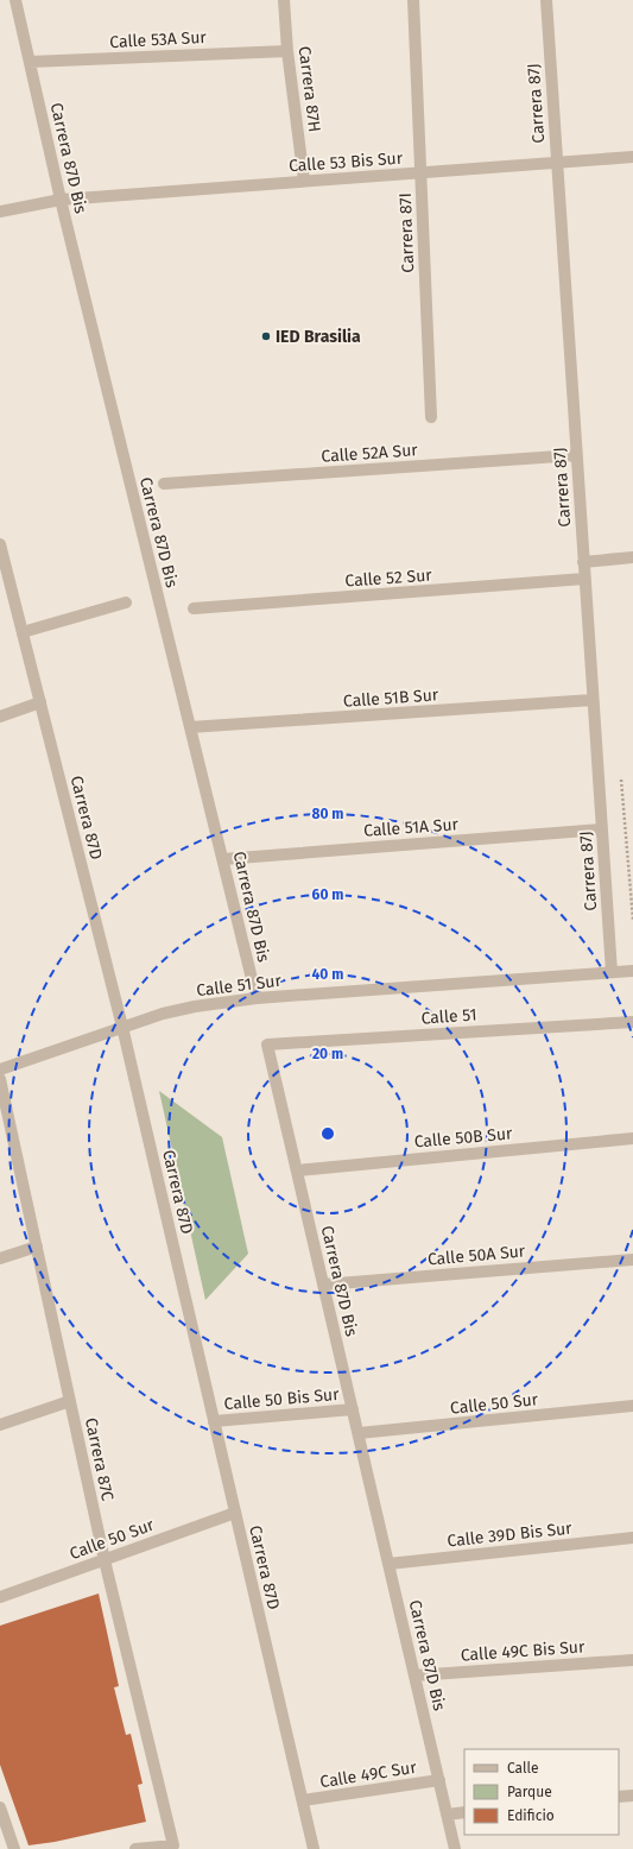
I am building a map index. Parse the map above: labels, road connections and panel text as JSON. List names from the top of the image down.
{
  "streets": {
    "street": [
      "Calle 53A Sur",
      "Carrera 87H",
      "Carrera 87J",
      "Carrera 87D Bis",
      "Calle 53 Bis Sur",
      "Carrera 87I",
      "Calle 52A Sur",
      "Calle 52 Sur",
      "Calle 51B Sur",
      "Carrera 87D",
      "Calle 51A Sur",
      "Calle 51 Sur",
      "Calle 51",
      "Calle 50B Sur",
      "Calle 50A Sur",
      "Calle 50 Bis Sur",
      "Calle 50 Sur",
      "Carrera 87C",
      "Calle 39D Bis Sur",
      "Calle 49C Bis Sur",
      "Calle 49C Sur"
    ]
  },
  "crossings": [
    ["Calle 53A Sur", "Carrera 87H"],
    ["Calle 53A Sur", "Carrera 87D Bis"],
    ["Carrera 87H", "Calle 53 Bis Sur"],
    ["Carrera 87J", "Calle 53 Bis Sur"],
    ["Carrera 87J", "Calle 52A Sur"],
    ["Carrera 87J", "Calle 52 Sur"],
    ["Carrera 87J", "Calle 51B Sur"],
    ["Carrera 87J", "Calle 51A Sur"],
    ["Carrera 87J", "Calle 51 Sur"],
    ["Carrera 87D Bis", "Calle 53 Bis Sur"],
    ["Carrera 87D Bis", "Calle 51B Sur"],
    ["Carrera 87D Bis", "Calle 51A Sur"],
    ["Carrera 87D Bis", "Calle 51 Sur"],
    ["Carrera 87D Bis", "Calle 51"],
    ["Carrera 87D Bis", "Calle 50B Sur"],
    ["Carrera 87D Bis", "Calle 50A Sur"],
    ["Carrera 87D Bis", "Calle 50 Bis Sur"],
    ["Carrera 87D Bis", "Calle 50 Sur"],
    ["Carrera 87D Bis", "Calle 39D Bis Sur"],
    ["Carrera 87D Bis", "Calle 49C Bis Sur"],
    ["Carrera 87D Bis", "Calle 49C Sur"],
    ["Calle 53 Bis Sur", "Carrera 87I"],
    ["Carrera 87D", "Calle 51 Sur"],
    ["Carrera 87D", "Calle 50 Bis Sur"],
    ["Carrera 87D", "Calle 50 Sur"],
    ["Carrera 87D", "Calle 49C Sur"],
    ["Calle 50 Sur", "Carrera 87C"]
  ],
  "places": ["IED Brasilia"],
  "legend": ["Calle", "Parque", "Edificio"],
  "rings": [
    "80 m",
    "60 m",
    "40 m",
    "20 m"
  ]
}
